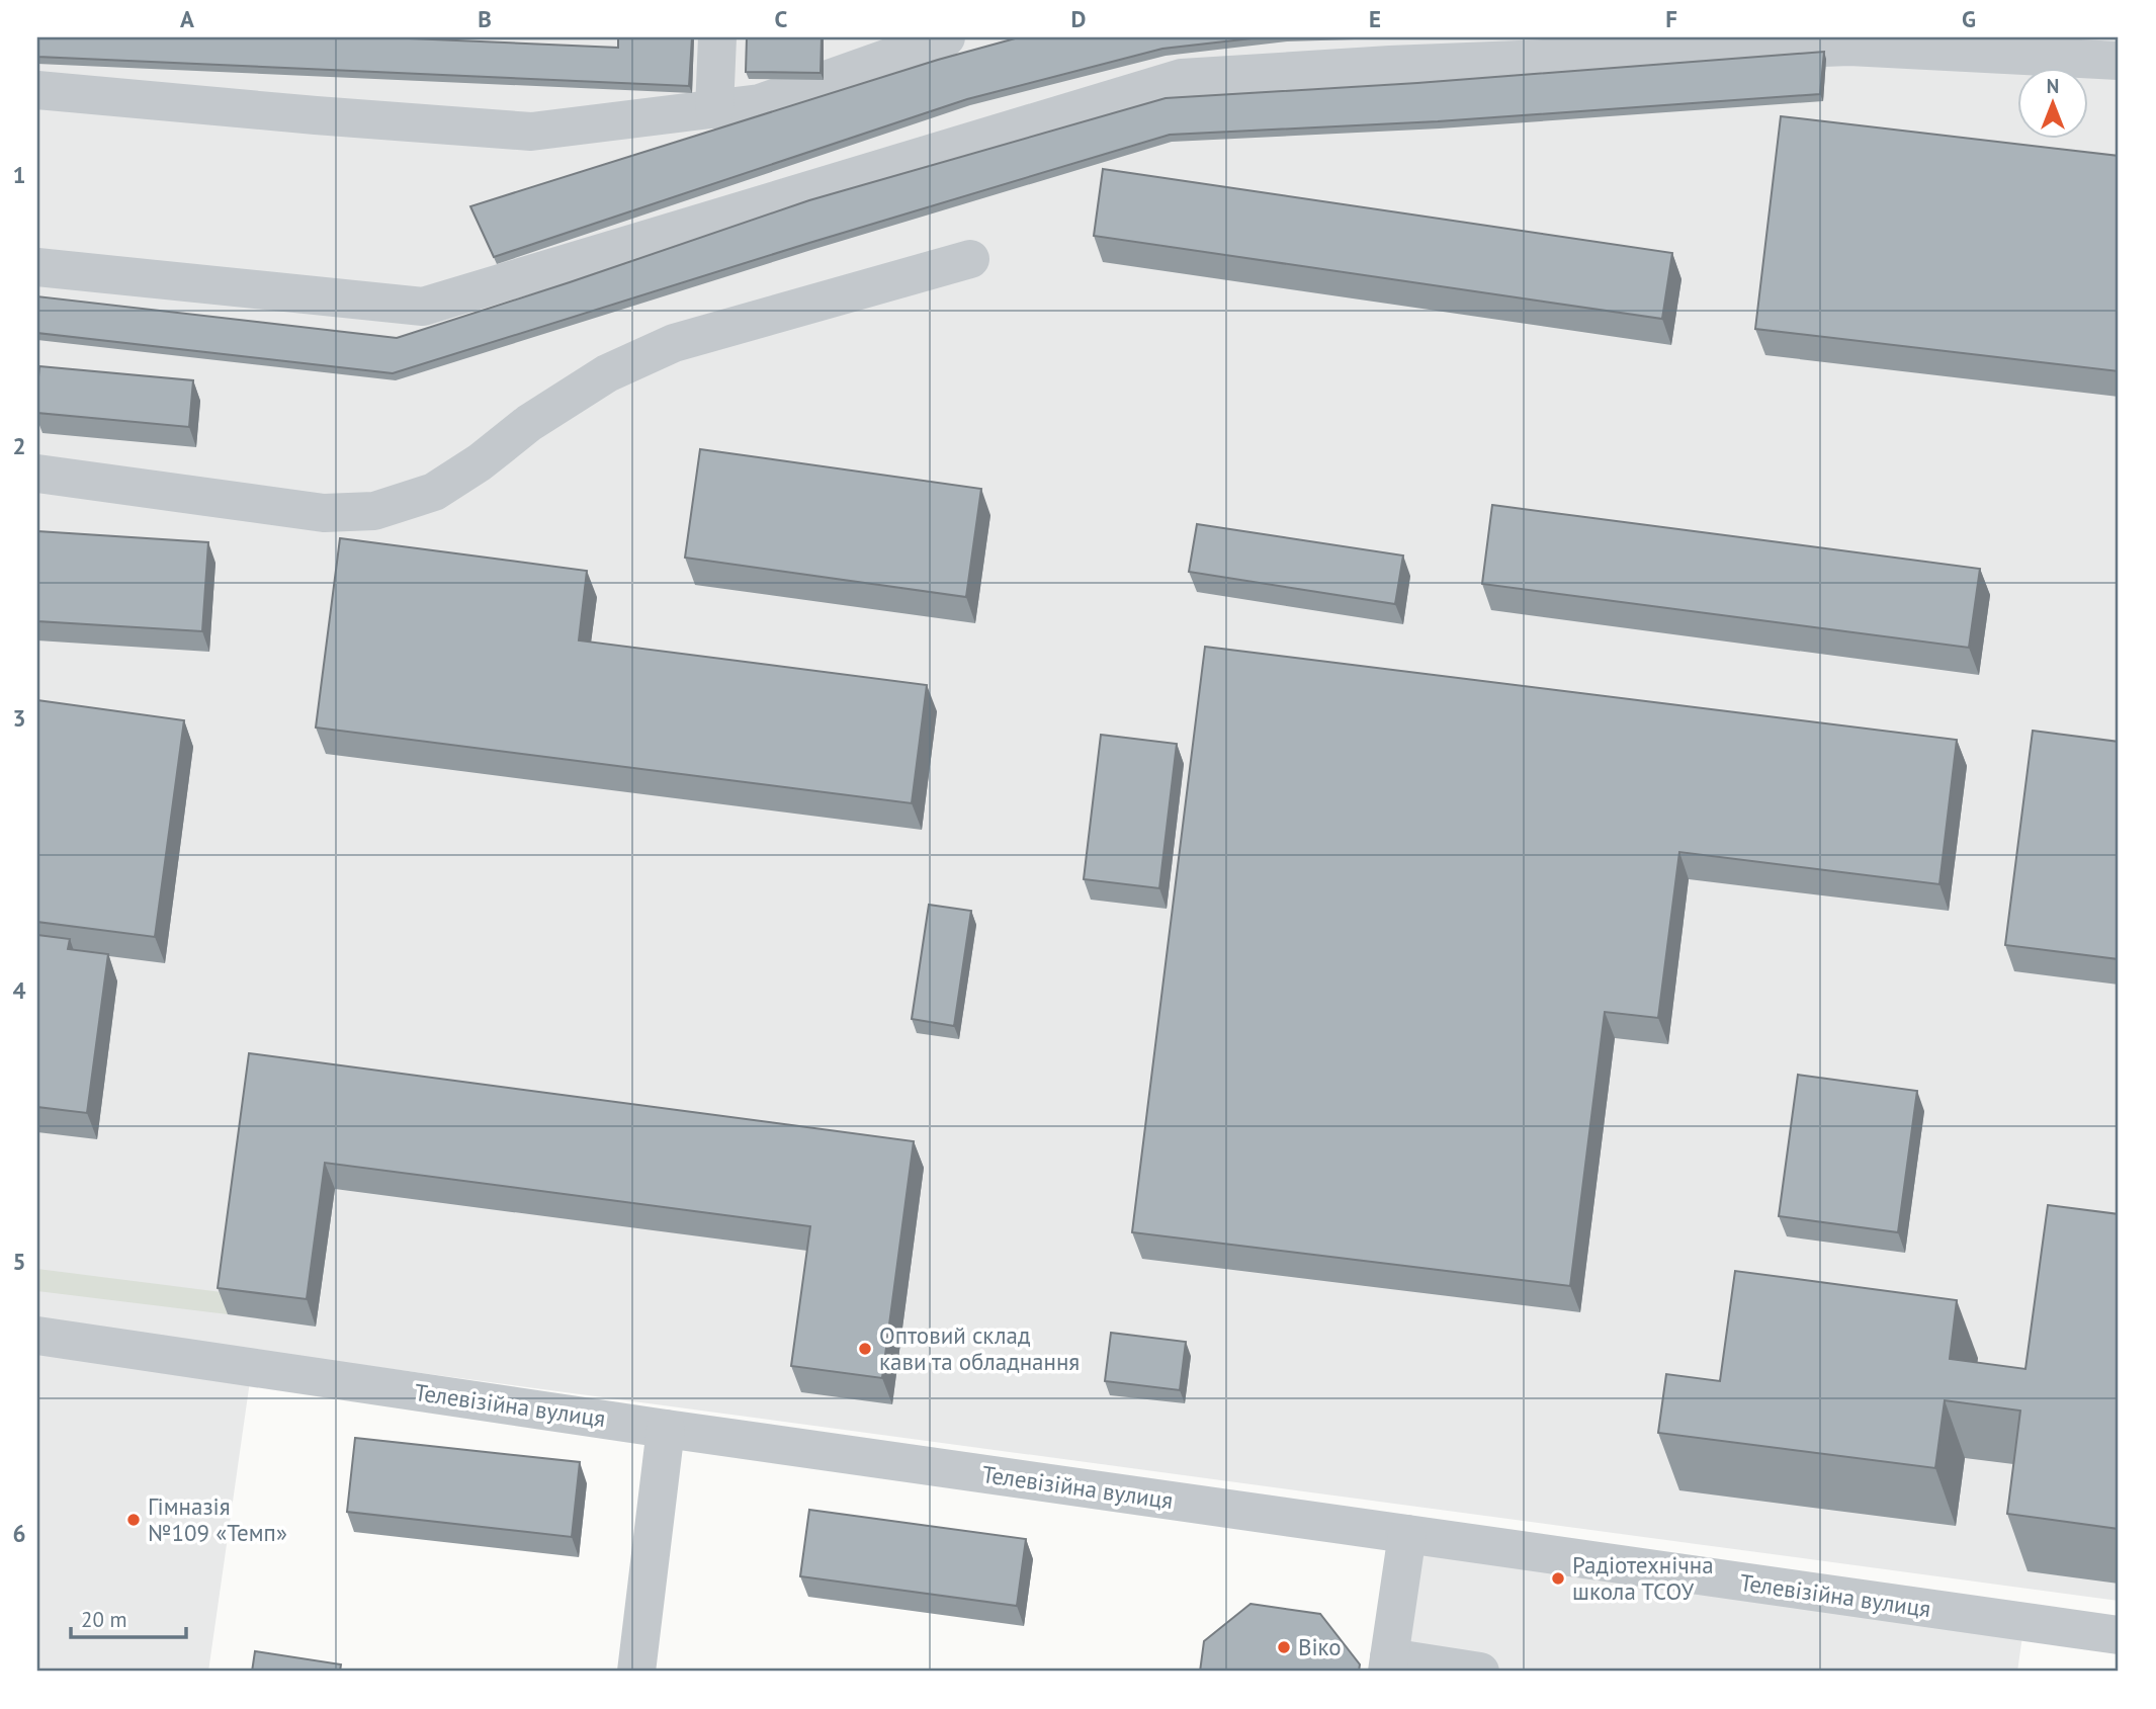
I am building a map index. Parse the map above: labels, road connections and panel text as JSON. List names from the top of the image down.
{
  "streets": {
    "street": ["Телевізійна вулиця"]
  },
  "places": [
    "Оптовий склад кави та обладнання",
    "Гімназія №109 «Темп»",
    "Радіотехнічна школа ТСОУ",
    "Віко"
  ],
  "scale_bar": "20 m",
  "north": "top",
  "grid": {
    "columns": [
      "A",
      "B",
      "C",
      "D",
      "E",
      "F",
      "G"
    ],
    "rows": [
      "1",
      "2",
      "3",
      "4",
      "5",
      "6"
    ]
  }
}
